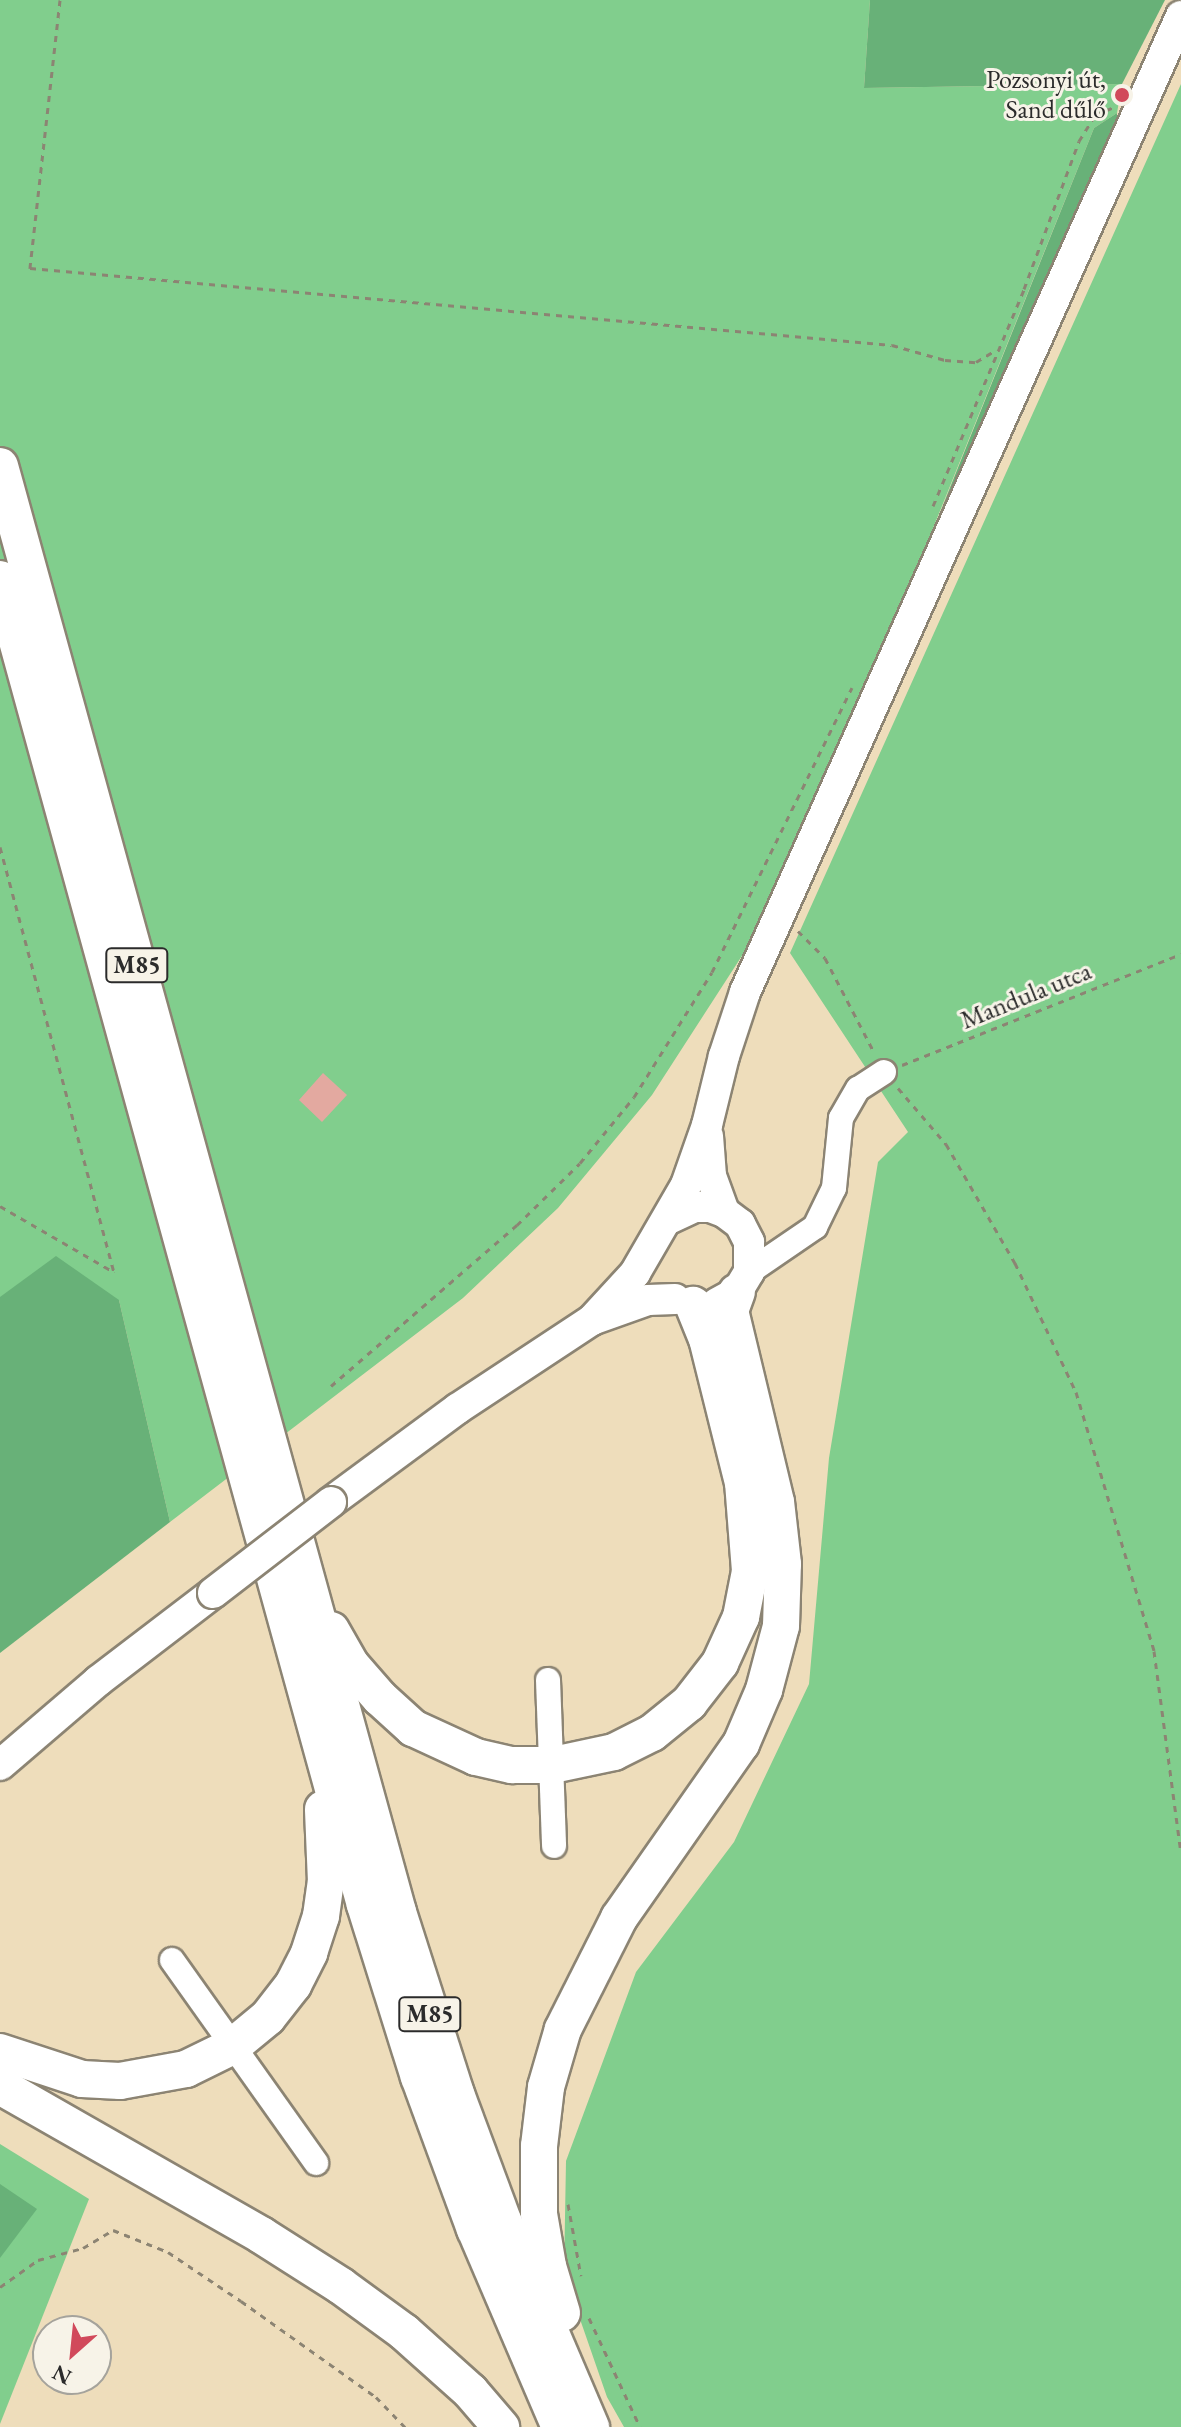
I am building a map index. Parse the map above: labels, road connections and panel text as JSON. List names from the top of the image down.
{
  "streets": {
    "highway": ["M85"],
    "path": ["Mandula utca"]
  },
  "places": ["Pozsonyi út, Sand dűlő"],
  "north": "bottom left"
}
